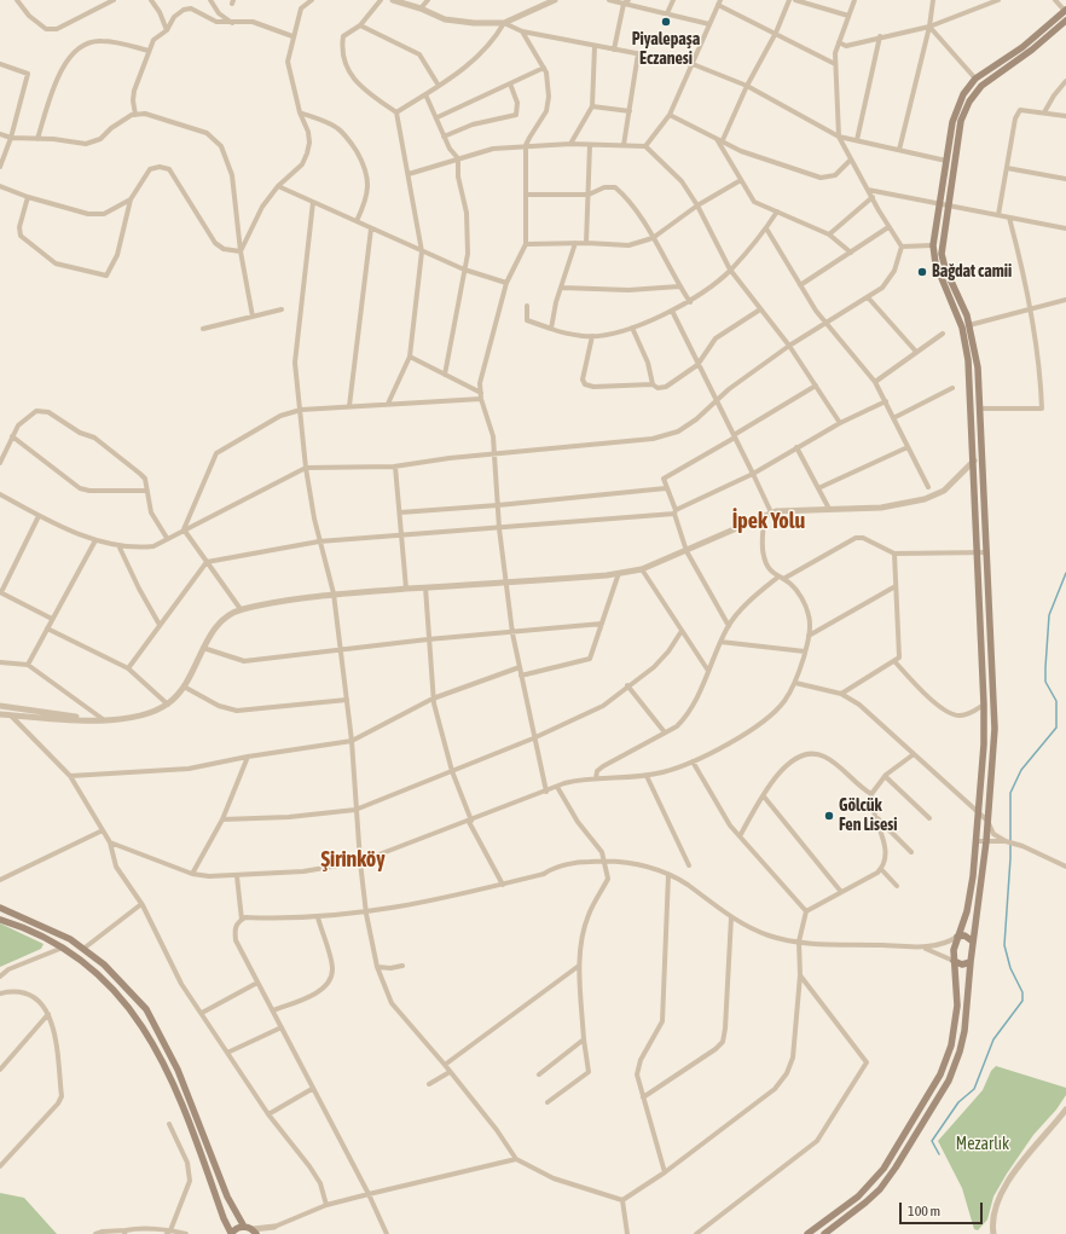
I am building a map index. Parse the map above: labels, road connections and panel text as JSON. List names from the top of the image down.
{
  "districts": ["İpek Yolu", "Şirinköy"],
  "parks": ["Mezarlık"],
  "places": ["Piyalepaşa Eczanesi", "Bağdat camii", "Gölcük Fen Lisesi"],
  "scale_bar": "100 m"
}
